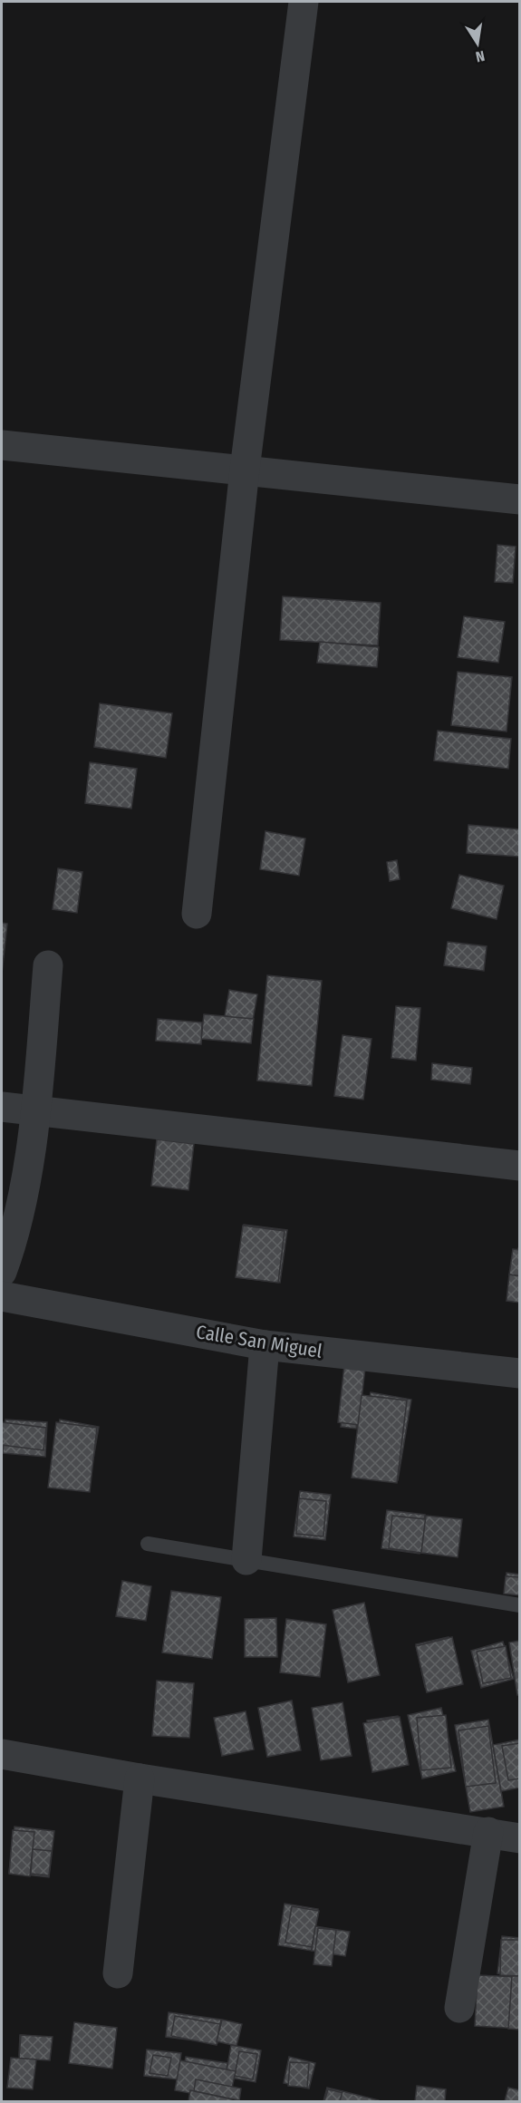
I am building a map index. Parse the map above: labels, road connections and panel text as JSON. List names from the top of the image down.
{
  "streets": {
    "street": ["Calle San Miguel"]
  },
  "north": "bottom"
}
